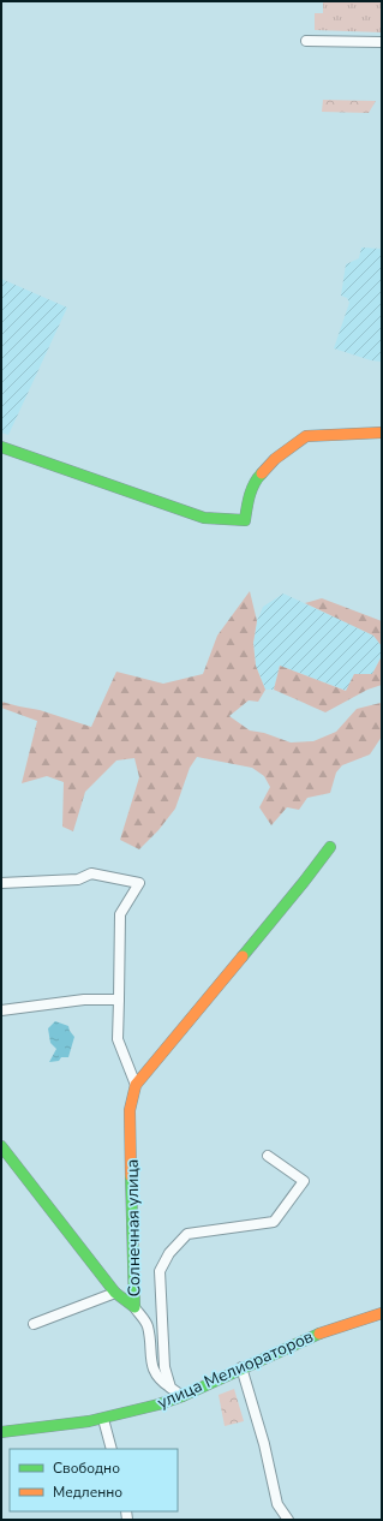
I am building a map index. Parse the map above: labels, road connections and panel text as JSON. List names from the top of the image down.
{
  "streets": {
    "street": ["Солнечная улица", "улица Мелиораторов"]
  },
  "legend": ["Свободно", "Медленно"]
}
